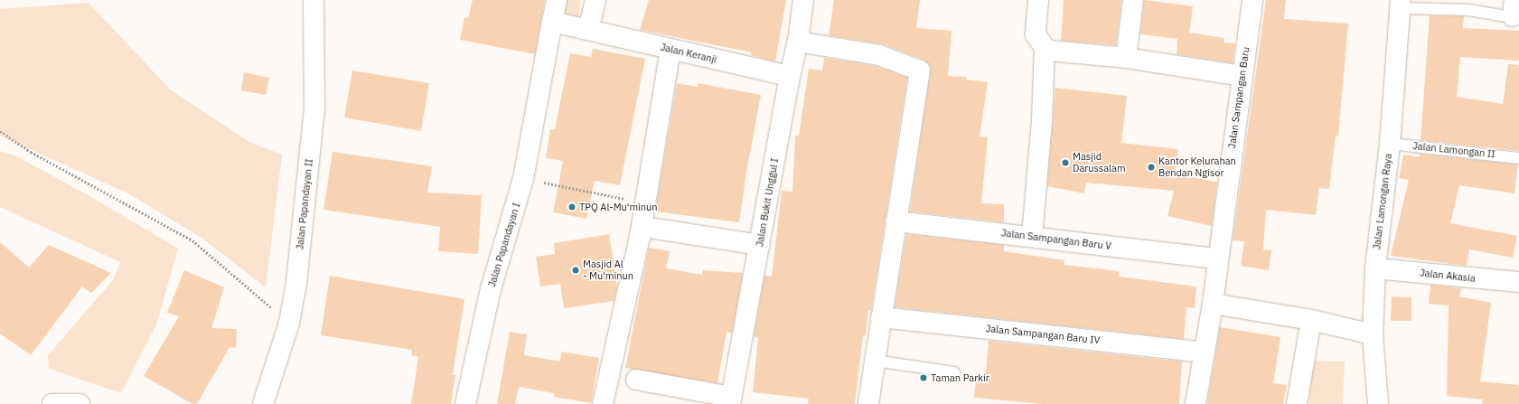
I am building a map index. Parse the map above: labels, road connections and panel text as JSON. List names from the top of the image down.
{
  "streets": {
    "street": [
      "Jalan Keranji",
      "Jalan Sampangan Baru",
      "Jalan Lamongan Raya",
      "Jalan Bukit Unggul I",
      "Jalan Papandayan II",
      "Jalan Sampangan Baru V",
      "Jalan Papandayan I",
      "Jalan Akasia",
      "Jalan Sampangan Baru IV"
    ],
    "lane": ["Jalan Lamongan II"]
  },
  "crossings": [
    ["Jalan Keranji", "Jalan Bukit Unggul I"],
    ["Jalan Keranji", "Jalan Papandayan I"],
    ["Jalan Sampangan Baru", "Jalan Sampangan Baru V"],
    ["Jalan Sampangan Baru", "Jalan Sampangan Baru IV"],
    ["Jalan Lamongan II", "Jalan Lamongan Raya"],
    ["Jalan Lamongan Raya", "Jalan Akasia"]
  ],
  "places": [
    "Masjid Darussalam",
    "Kantor Kelurahan Bendan Ngisor",
    "TPQ Al-Mu'minun",
    "Masjid Al - Mu'minun",
    "Taman Parkir"
  ]
}
